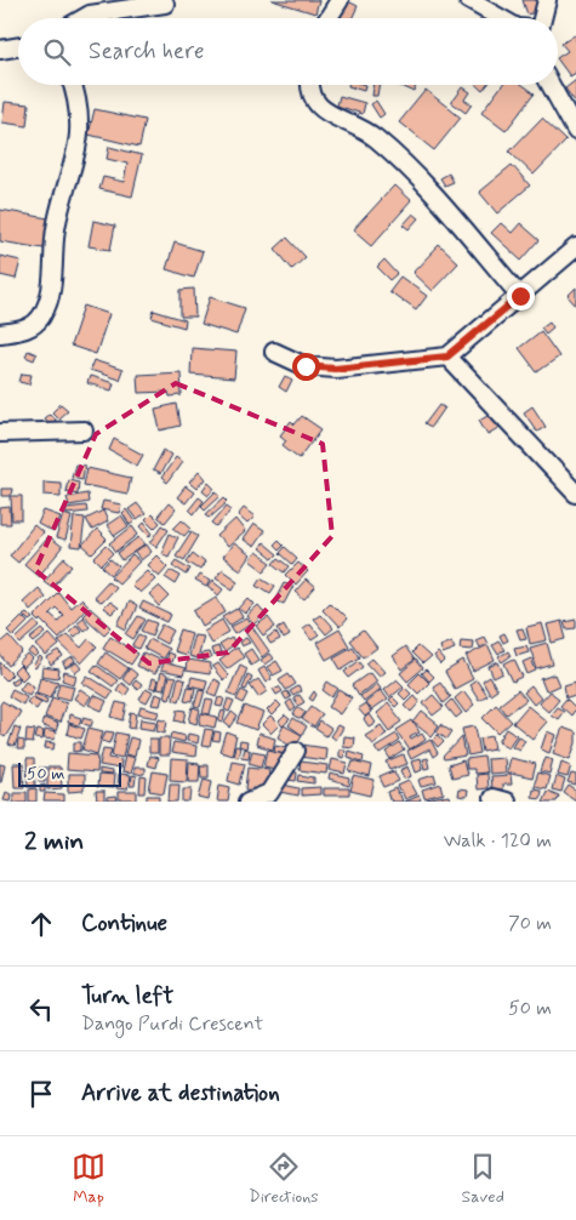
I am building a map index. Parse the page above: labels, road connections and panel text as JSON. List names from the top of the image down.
{
  "scale_bar": "50 m",
  "page": {
    "search": "Search here",
    "scale": "50 m",
    "heading": ["2 min", "Walk · 120 m"],
    "list": [
      ["Continue", "70 m"],
      ["Turn left", "Dango Purdi Crescent", "50 m"],
      "Arrive at destination"
    ],
    "nav": ["Map", "Directions", "Saved"]
  }
}
